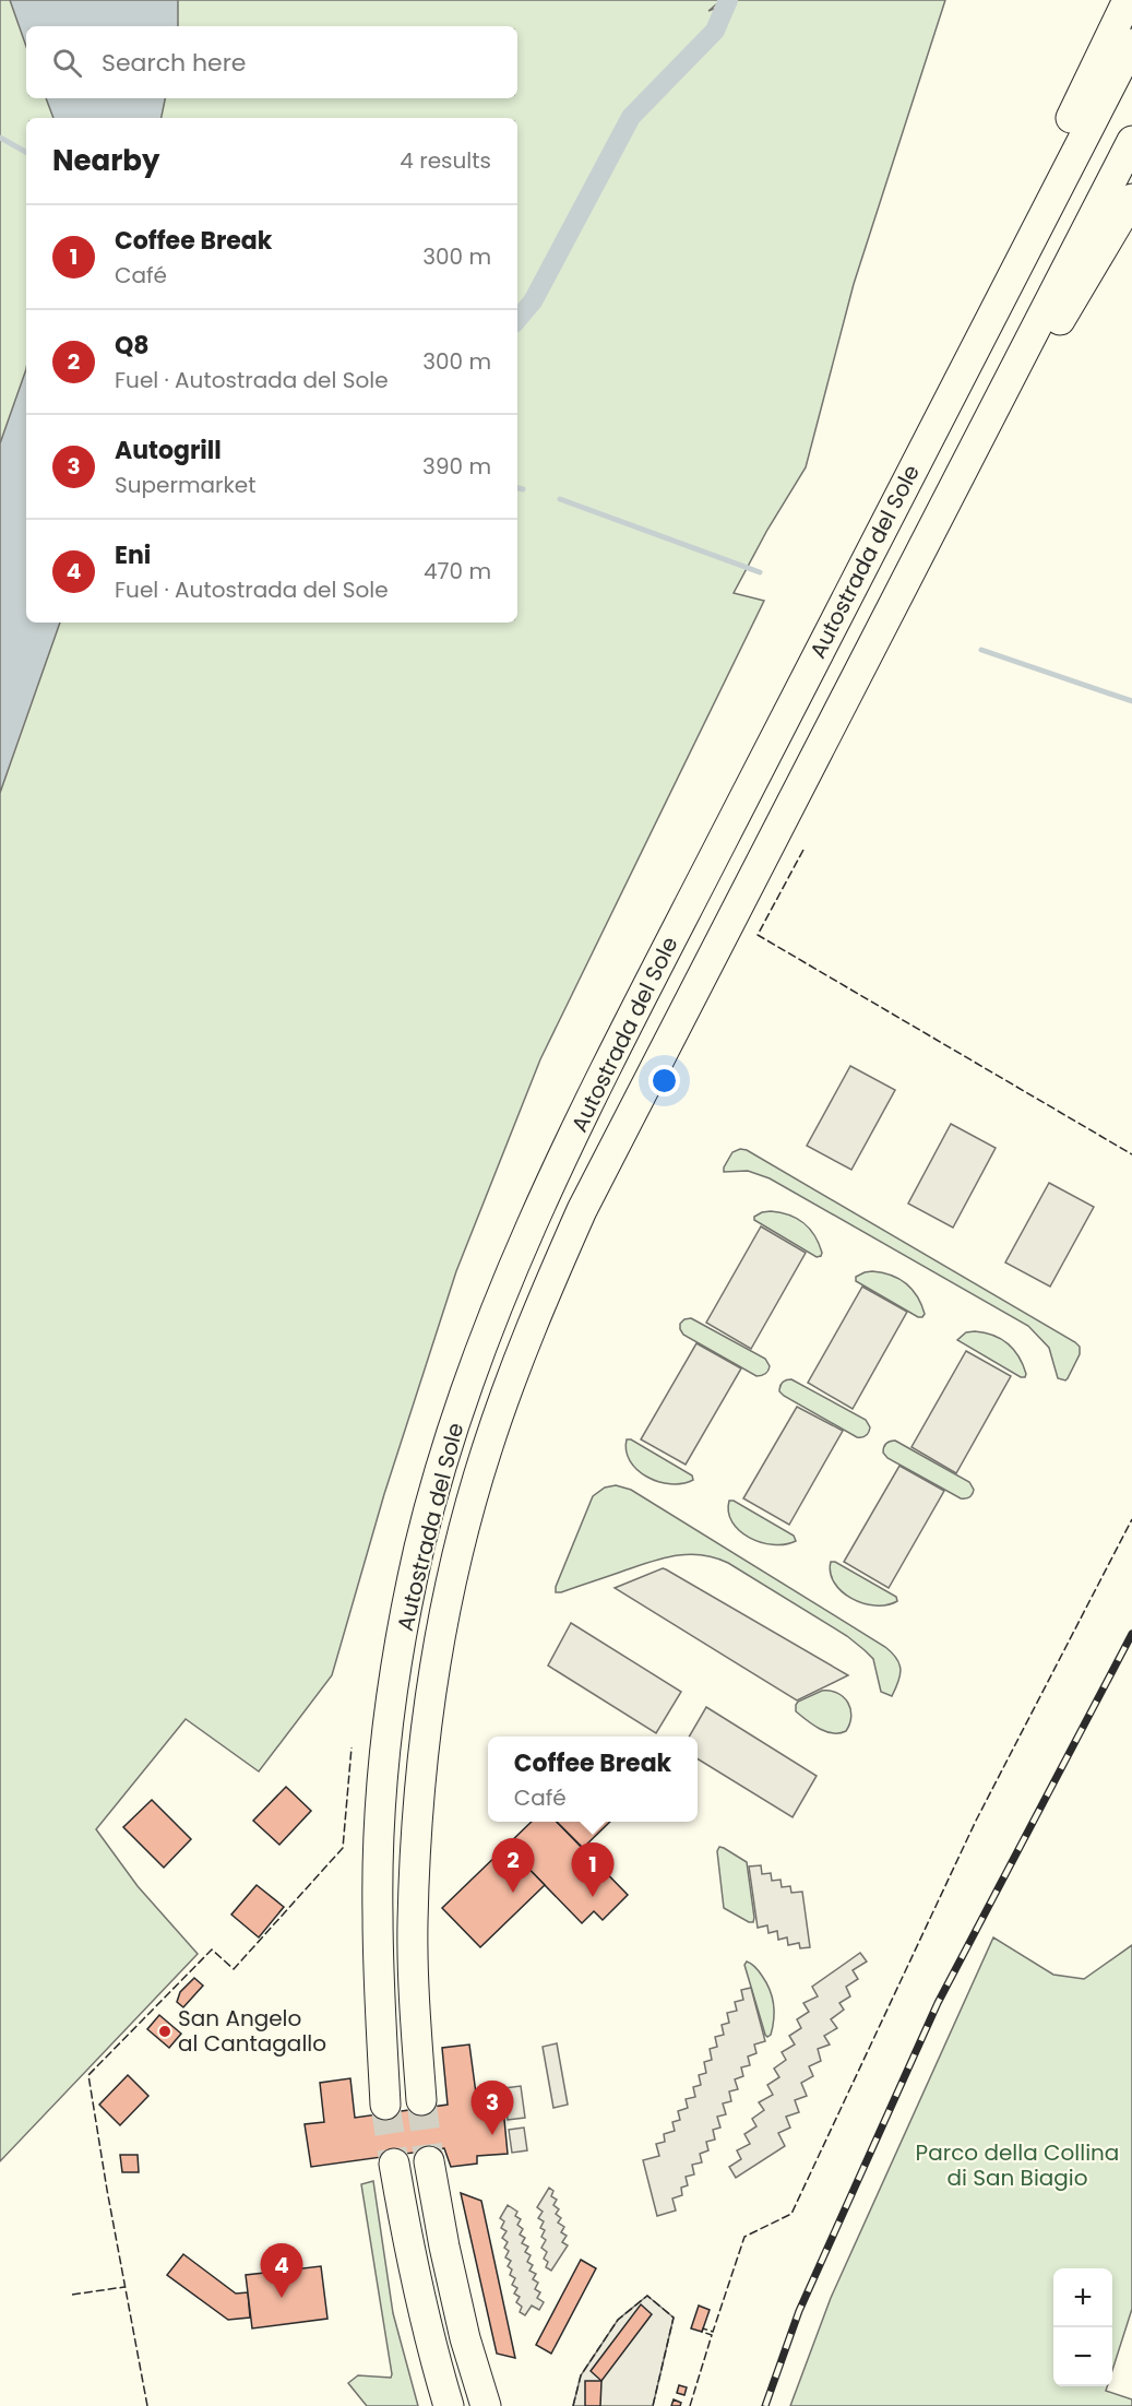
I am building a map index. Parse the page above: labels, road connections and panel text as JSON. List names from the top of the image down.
{
  "streets": {
    "highway": ["Autostrada del Sole"]
  },
  "parks": ["Parco della Collina di San Biagio"],
  "places": ["San Angelo al Cantagallo"],
  "page": {
    "search": "Search here",
    "heading": ["Nearby", "4 results"],
    "list": [
      {
        "mark": "1",
        "name": "Coffee Break",
        "note": "Café",
        "value": "300 m"
      },
      {
        "mark": "2",
        "name": "Q8",
        "note": "Fuel · Autostrada del Sole",
        "value": "300 m"
      },
      {
        "mark": "3",
        "name": "Autogrill",
        "note": "Supermarket",
        "value": "390 m"
      },
      {
        "mark": "4",
        "name": "Eni",
        "note": "Fuel · Autostrada del Sole",
        "value": "470 m"
      }
    ],
    "popup": ["Coffee Break", "Café"],
    "pins": [
      "2",
      "1",
      "3",
      "4"
    ],
    "map_buttons": ["+", "−"]
  }
}
